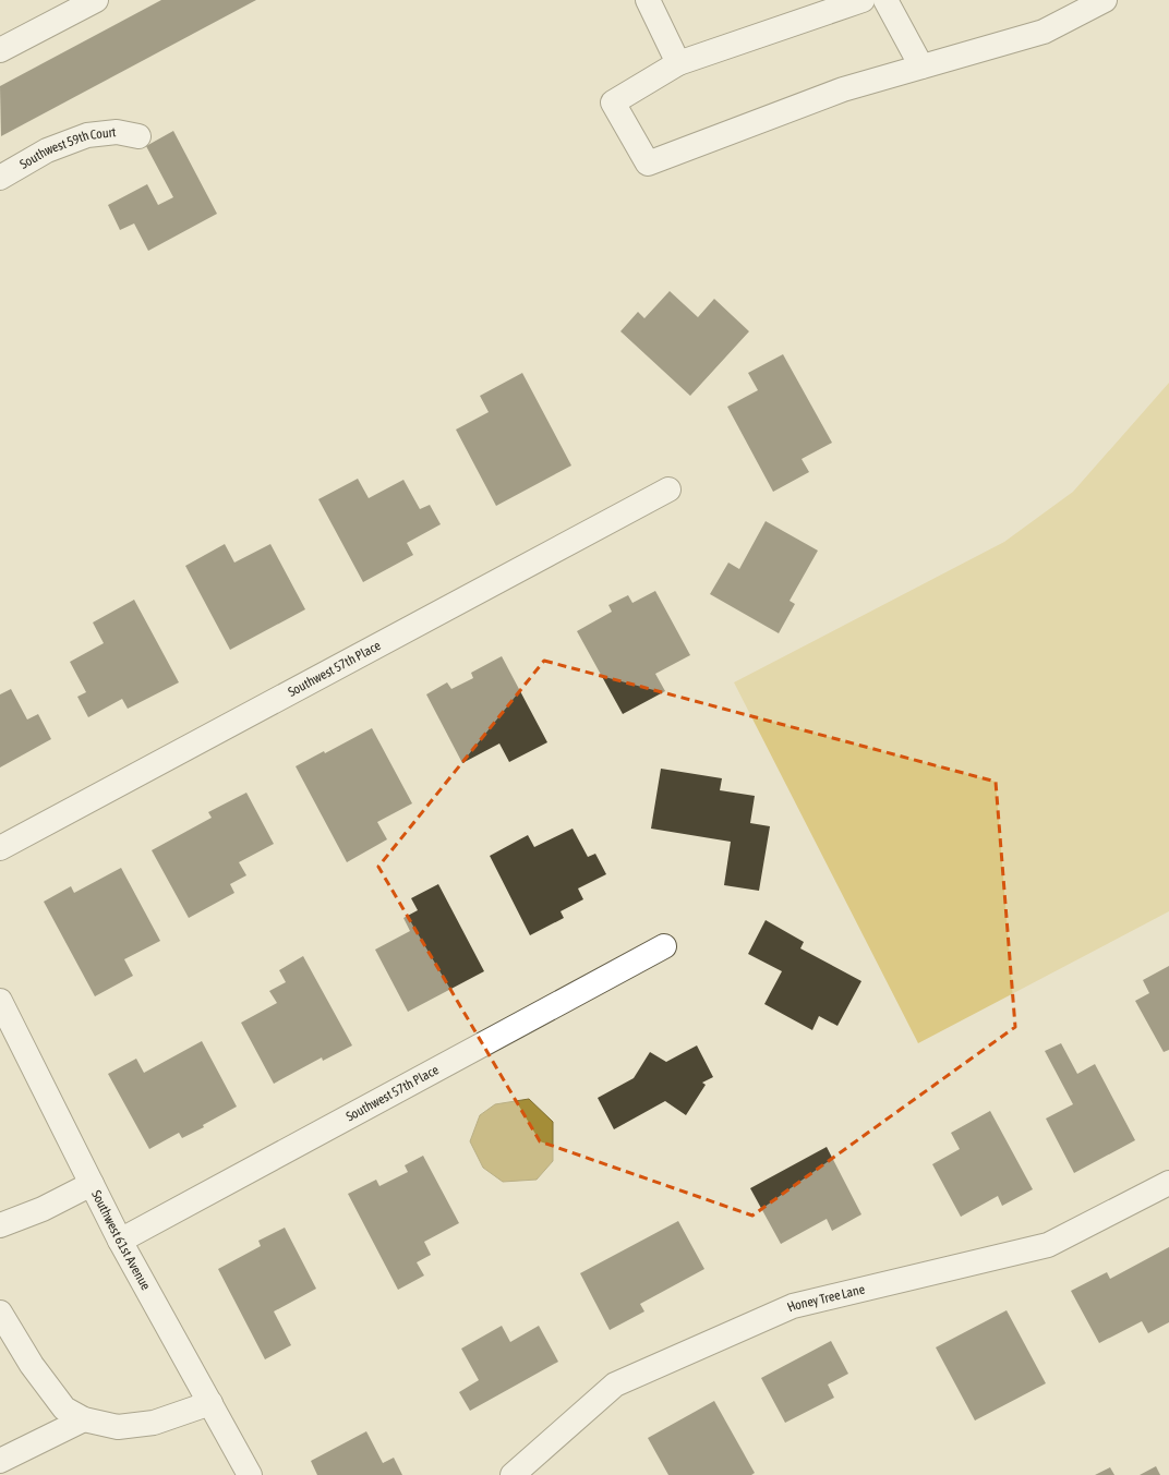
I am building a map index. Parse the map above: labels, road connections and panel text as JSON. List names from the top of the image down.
{
  "streets": {
    "street": [
      "Southwest 59th Court",
      "Southwest 57th Place",
      "Southwest 61st Avenue",
      "Honey Tree Lane"
    ]
  },
  "crossings": [
    ["Southwest 57th Place", "Southwest 61st Avenue"]
  ]
}
